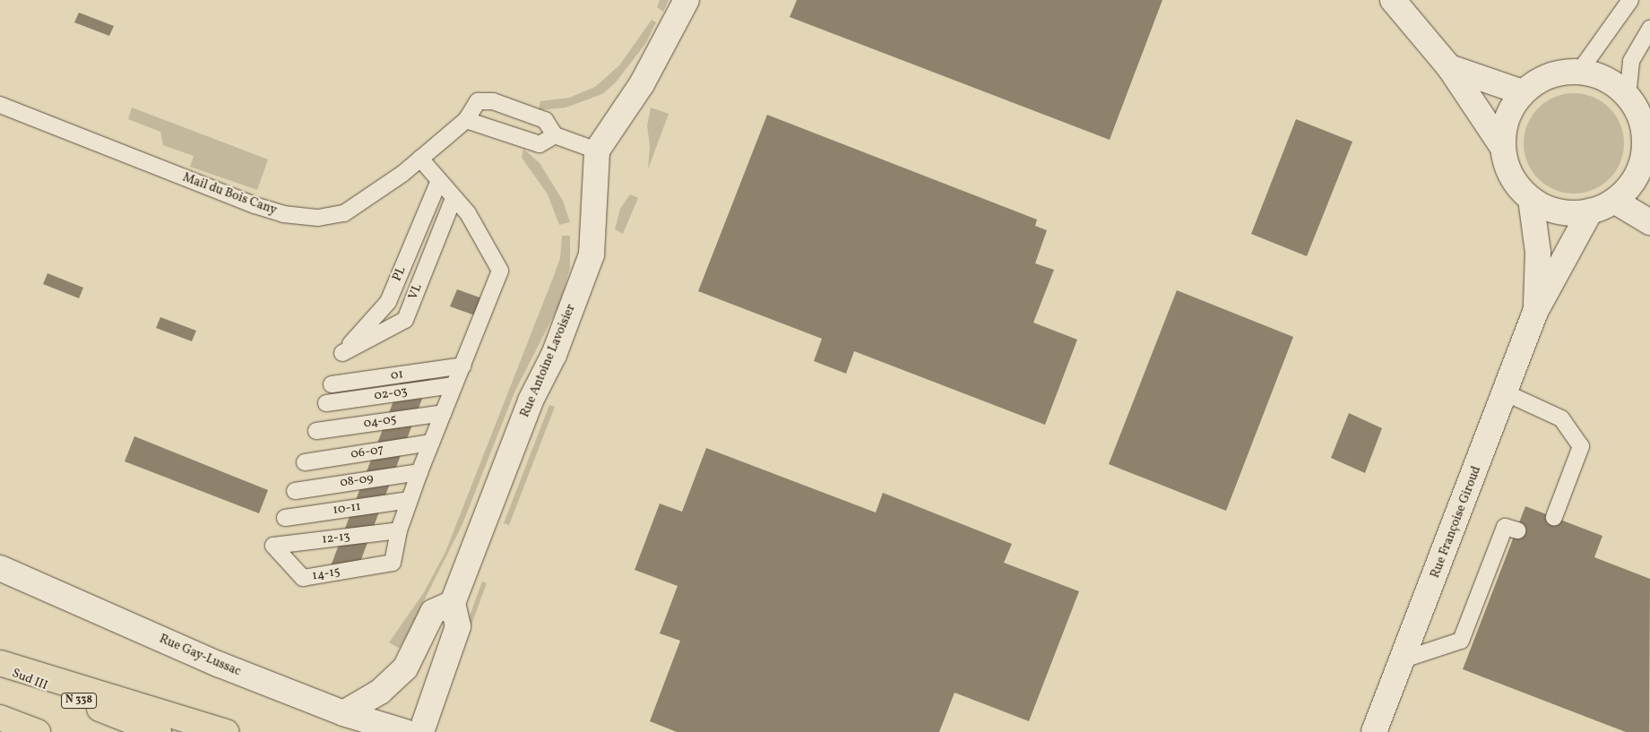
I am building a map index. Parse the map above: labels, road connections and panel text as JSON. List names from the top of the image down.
{
  "streets": {
    "highway": ["Sud III", "N 338"],
    "street": ["Rue Antoine Lavoisier", "Rue Françoise Giroud", "Rue Gay-Lussac"],
    "lane": [
      "Mail du Bois Cany",
      "PL",
      "VL",
      "01",
      "02-03",
      "04-05",
      "06-07",
      "08-09",
      "10-11",
      "12-13",
      "14-15"
    ]
  },
  "crossings": [
    ["PL", "VL"],
    ["12-13", "14-15"]
  ]
}
